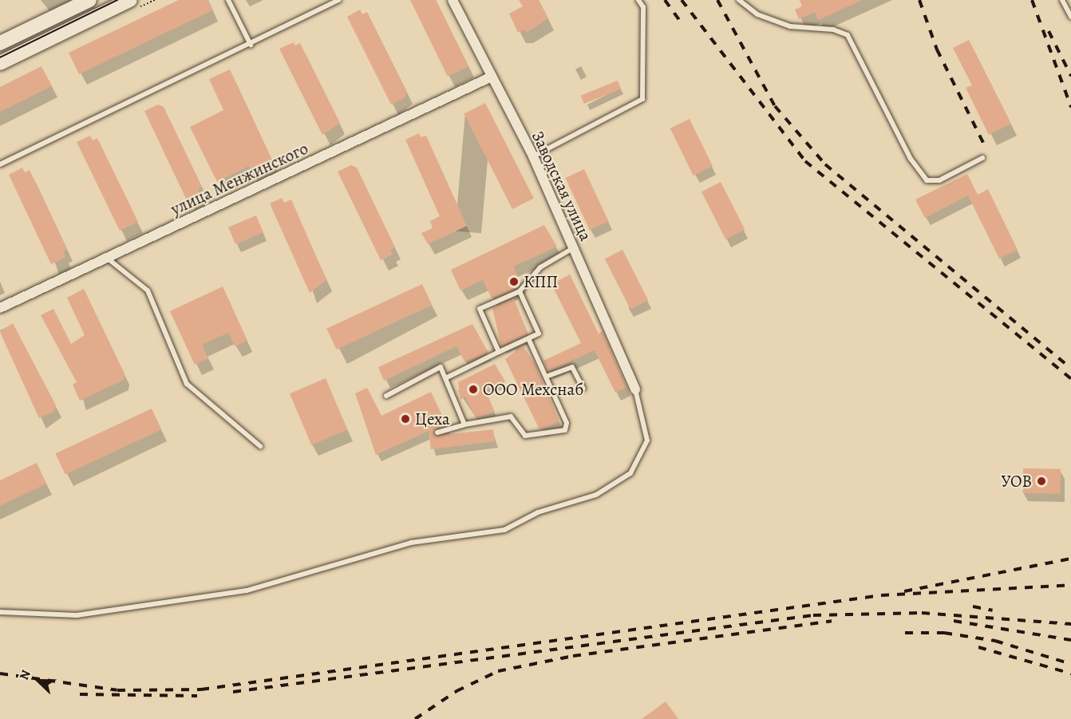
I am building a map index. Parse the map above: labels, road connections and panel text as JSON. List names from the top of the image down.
{
  "streets": {
    "street": ["улица Менжинского", "Заводская улица"]
  },
  "crossings": [
    ["улица Менжинского", "Заводская улица"]
  ],
  "places": [
    "КПП",
    "ООО Мехснаб",
    "Цеха",
    "УОВ"
  ],
  "north": "top left"
}
